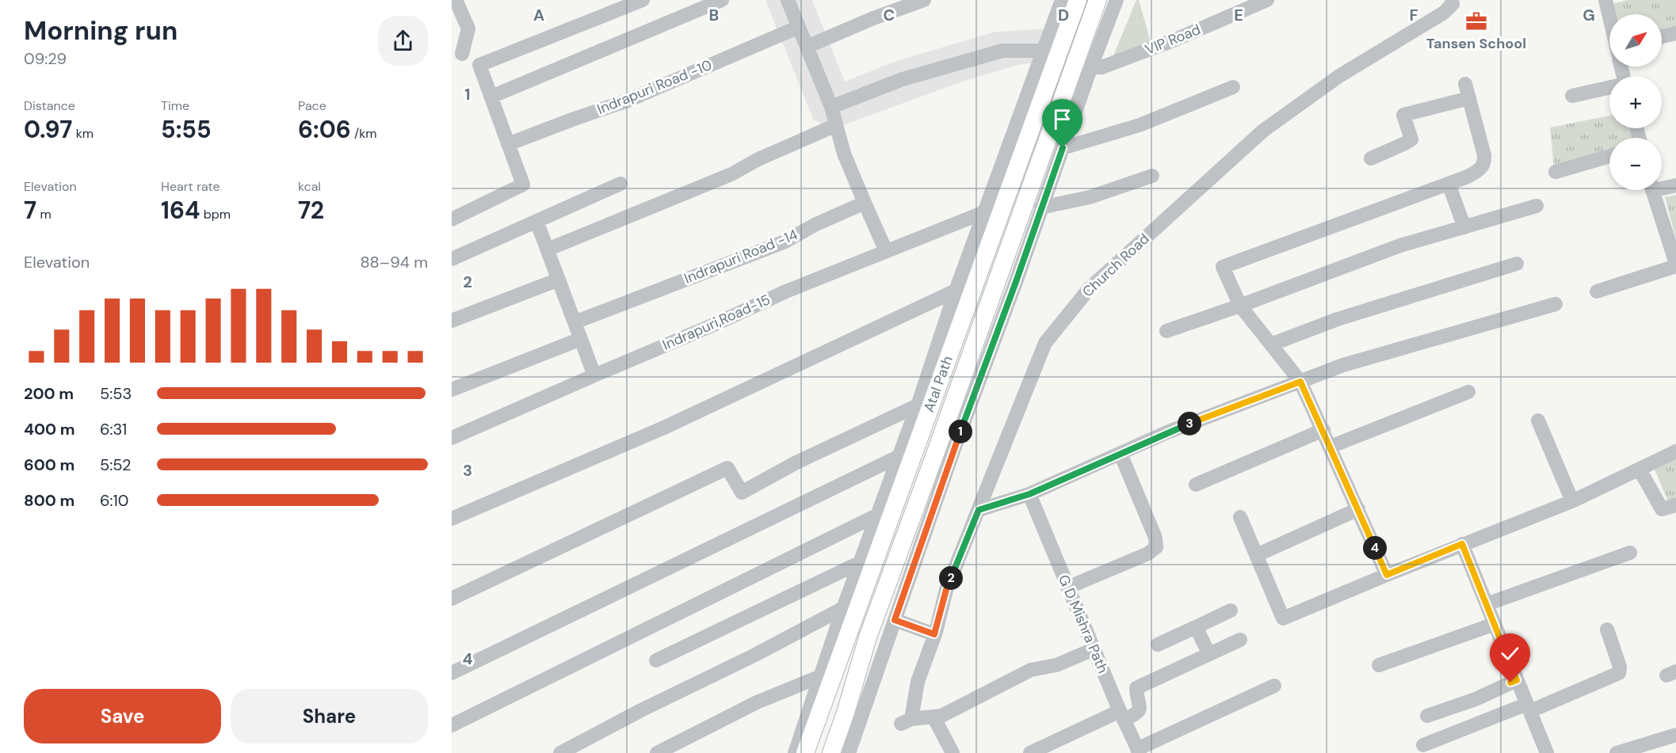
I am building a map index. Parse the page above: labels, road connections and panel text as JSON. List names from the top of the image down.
{
  "streets": {
    "main road": ["Atal Path"],
    "street": [
      "VIP Road",
      "Indrapuri Road -10",
      "Indrapuri Road -14",
      "Church Road",
      "Indrapuri,Road-15",
      "G D Mishra Path"
    ]
  },
  "crossings": [
    ["VIP Road", "Atal Path"]
  ],
  "places": {
    "office": ["Tansen School"]
  },
  "north": "top right",
  "page": {
    "heading": ["Morning run", "09:29"],
    "map_buttons": ["+", "−"],
    "stats": [
      ["Distance", "0.97 km"],
      ["Time", "5:55"],
      ["Pace", "6:06 /km"],
      ["Elevation", "7 m"],
      ["Heart rate", "164 bpm"],
      ["kcal", "72"]
    ],
    "chart": ["Elevation", "88–94 m"],
    "list": [
      {
        "name": "200 m",
        "note": "5:53"
      },
      {
        "name": "400 m",
        "note": "6:31"
      },
      {
        "name": "600 m",
        "note": "5:52"
      },
      {
        "name": "800 m",
        "note": "6:10"
      }
    ],
    "pins": [
      "3",
      "1",
      "4",
      "2"
    ],
    "buttons": ["Save", "Share"]
  },
  "grid": {
    "columns": [
      "A",
      "B",
      "C",
      "D",
      "E",
      "F",
      "G"
    ],
    "rows": [
      "1",
      "2",
      "3",
      "4"
    ]
  }
}
